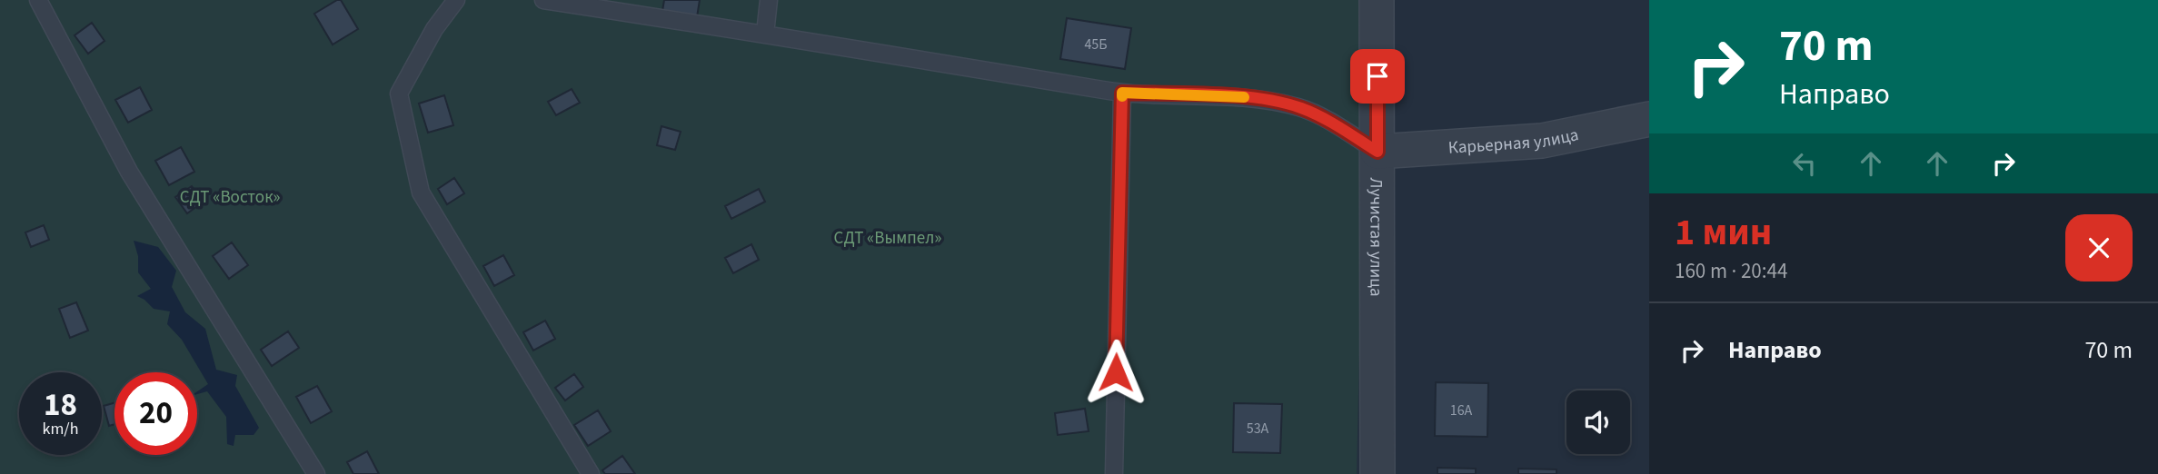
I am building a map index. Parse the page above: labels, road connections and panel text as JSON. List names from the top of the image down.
{
  "streets": {
    "street": ["Карьерная улица", "Лучистая улица"]
  },
  "crossings": [
    ["Карьерная улица", "Лучистая улица"]
  ],
  "parks": ["СДТ «Восток»", "СДТ «Вымпел»"],
  "house_numbers": ["45Б", "16А", "53А"],
  "page": {
    "turn": ["70 m", "Направо"],
    "heading": ["1 мин", "160 m · 20:44"],
    "list": [
      {
        "name": "Направо",
        "value": "70 m"
      }
    ],
    "speed": "18 km/h",
    "limit": "20"
  }
}
